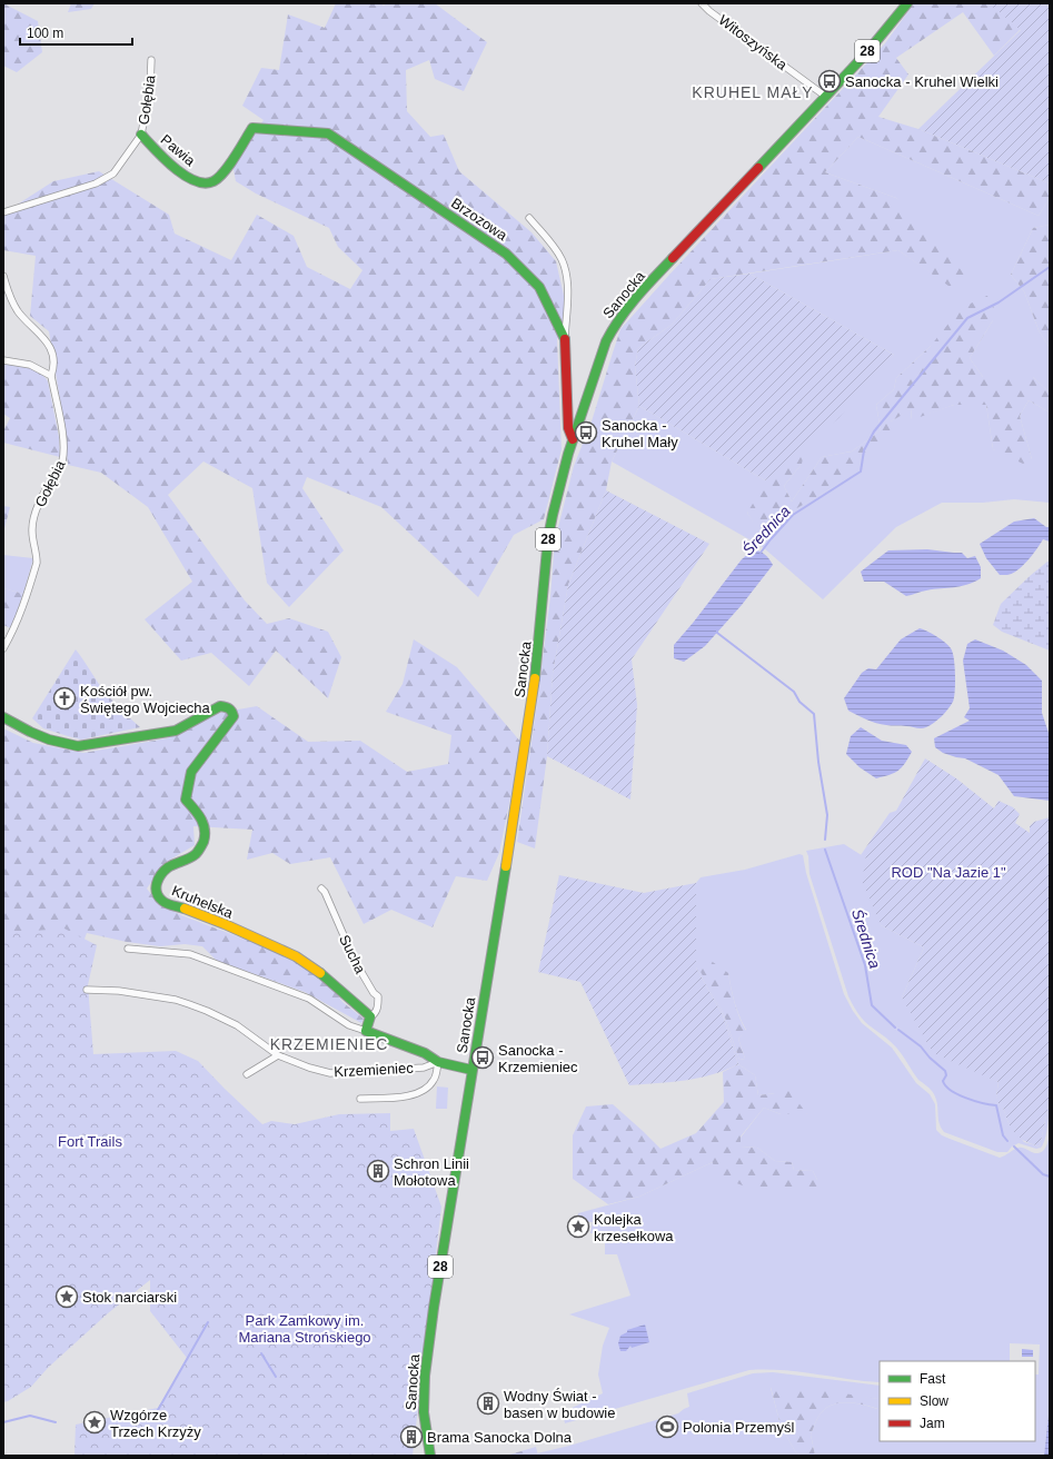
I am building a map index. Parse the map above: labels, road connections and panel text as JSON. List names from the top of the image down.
{
  "streets": {
    "main road": [
      "28",
      "Pawia",
      "Brzozowa",
      "Sanocka",
      "Kruhelska"
    ],
    "street": [
      "Witoszyńska",
      "Gołębia",
      "Sucha",
      "Krzemieniec"
    ]
  },
  "crossings": [
    ["Witoszyńska", "Sanocka"],
    ["Gołębia", "Pawia"],
    ["Pawia", "Brzozowa"],
    ["Brzozowa", "Sanocka"],
    ["Sanocka", "Kruhelska"],
    ["Kruhelska", "Sucha"],
    ["Kruhelska", "Krzemieniec"]
  ],
  "districts": ["KRUHEL MAŁY", "KRZEMIENIEC"],
  "water": ["Średnica"],
  "parks": ["ROD \"Na Jazie 1\"", "Fort Trails", "Park Zamkowy im. Mariana Strońskiego"],
  "places": {
    "bus stop": ["Sanocka - Kruhel Wielki", "Sanocka - Kruhel Mały", "Sanocka - Krzemieniec"],
    "church": ["Kościół pw. Świętego Wojciecha"],
    "building": ["Schron Linii Mołotowa", "Wodny Świat - basen w budowie", "Brama Sanocka Dolna"],
    "place": ["Kolejka krzesełkowa", "Stok narciarski", "Wzgórze Trzech Krzyży"],
    "sports": ["Polonia Przemyśl"]
  },
  "legend": ["Fast", "Slow", "Jam"],
  "scale_bar": "100 m"
}
